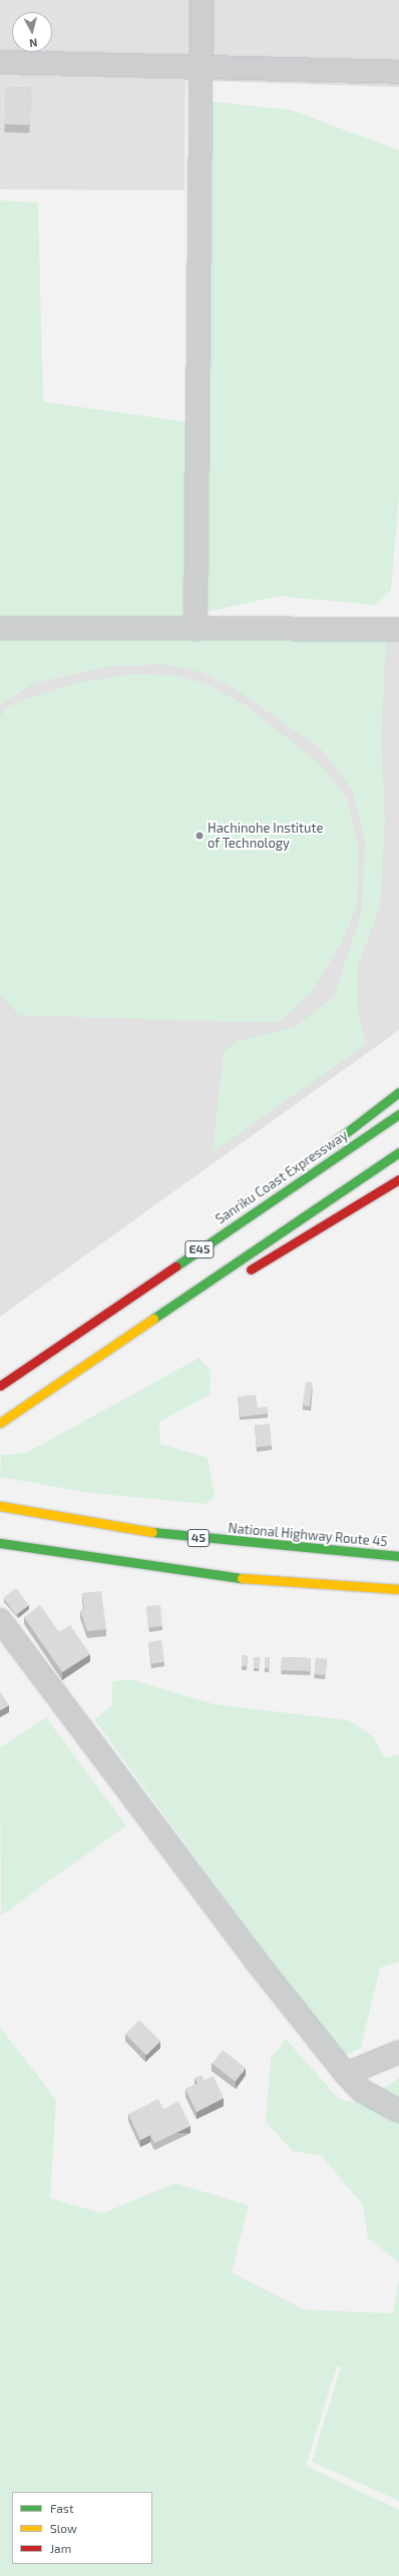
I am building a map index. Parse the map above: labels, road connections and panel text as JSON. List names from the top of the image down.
{
  "streets": {
    "highway": [
      "Sanriku Coast Expressway",
      "E45",
      "National Highway Route 45",
      "45"
    ]
  },
  "places": ["Hachinohe Institute of Technology"],
  "legend": ["Fast", "Slow", "Jam"],
  "north": "bottom"
}
